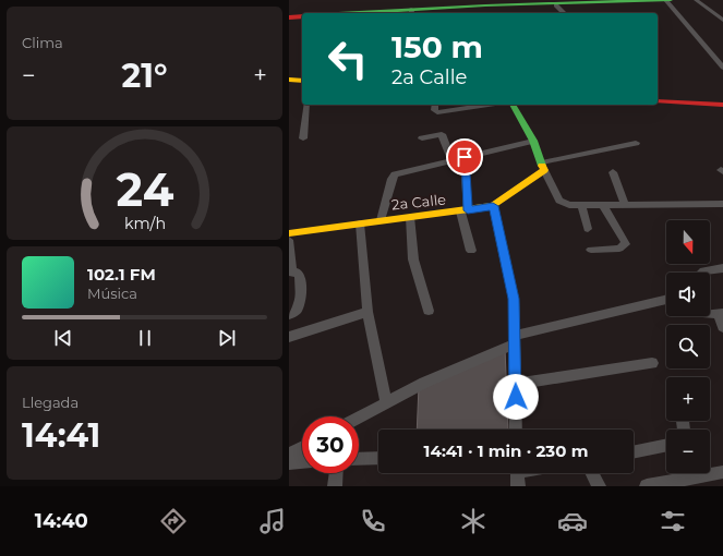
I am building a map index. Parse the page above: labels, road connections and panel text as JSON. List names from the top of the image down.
{
  "streets": {
    "street": ["2a Calle"]
  },
  "north": "bottom",
  "page": {
    "tile": [
      "Clima",
      ["Llegada", "14:41"]
    ],
    "turn": ["150 m", "2a Calle"],
    "heat": ["−", "21°", "+"],
    "map_buttons": ["+", "−"],
    "song": ["102.1 FM", "Música"],
    "limit": "30",
    "trip": "14:41 · 1 min · 230 m",
    "tabs": "14:40",
    "gauge": ["24", "km/h"]
  }
}
